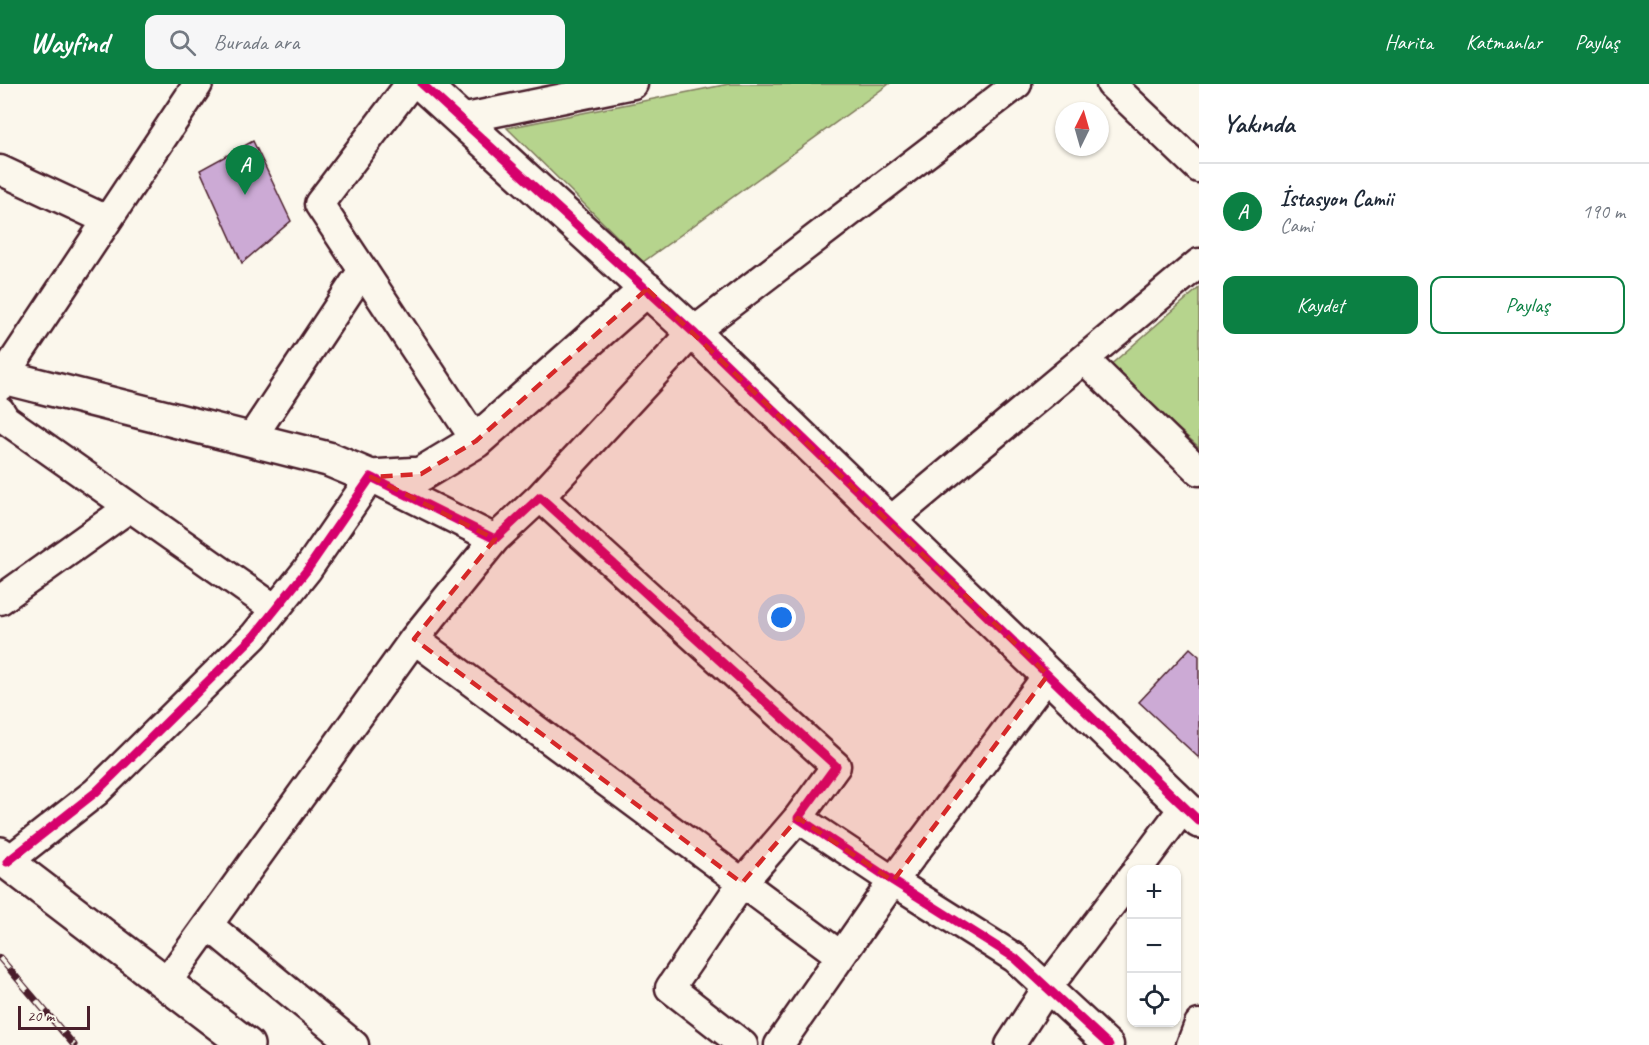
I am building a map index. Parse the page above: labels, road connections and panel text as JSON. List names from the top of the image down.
{
  "scale_bar": "20 m",
  "north": "top",
  "page": {
    "header": "Wayfind",
    "search": "Burada ara",
    "nav": ["Harita", "Katmanlar", "Paylaş"],
    "heading": "Yakında",
    "pins": "A",
    "list": [
      {
        "mark": "A",
        "name": "İstasyon Camii",
        "note": "Cami",
        "value": "190 m"
      }
    ],
    "buttons": ["Kaydet", "Paylaş"],
    "map_buttons": ["+", "−"],
    "scale": "20 m"
  }
}
